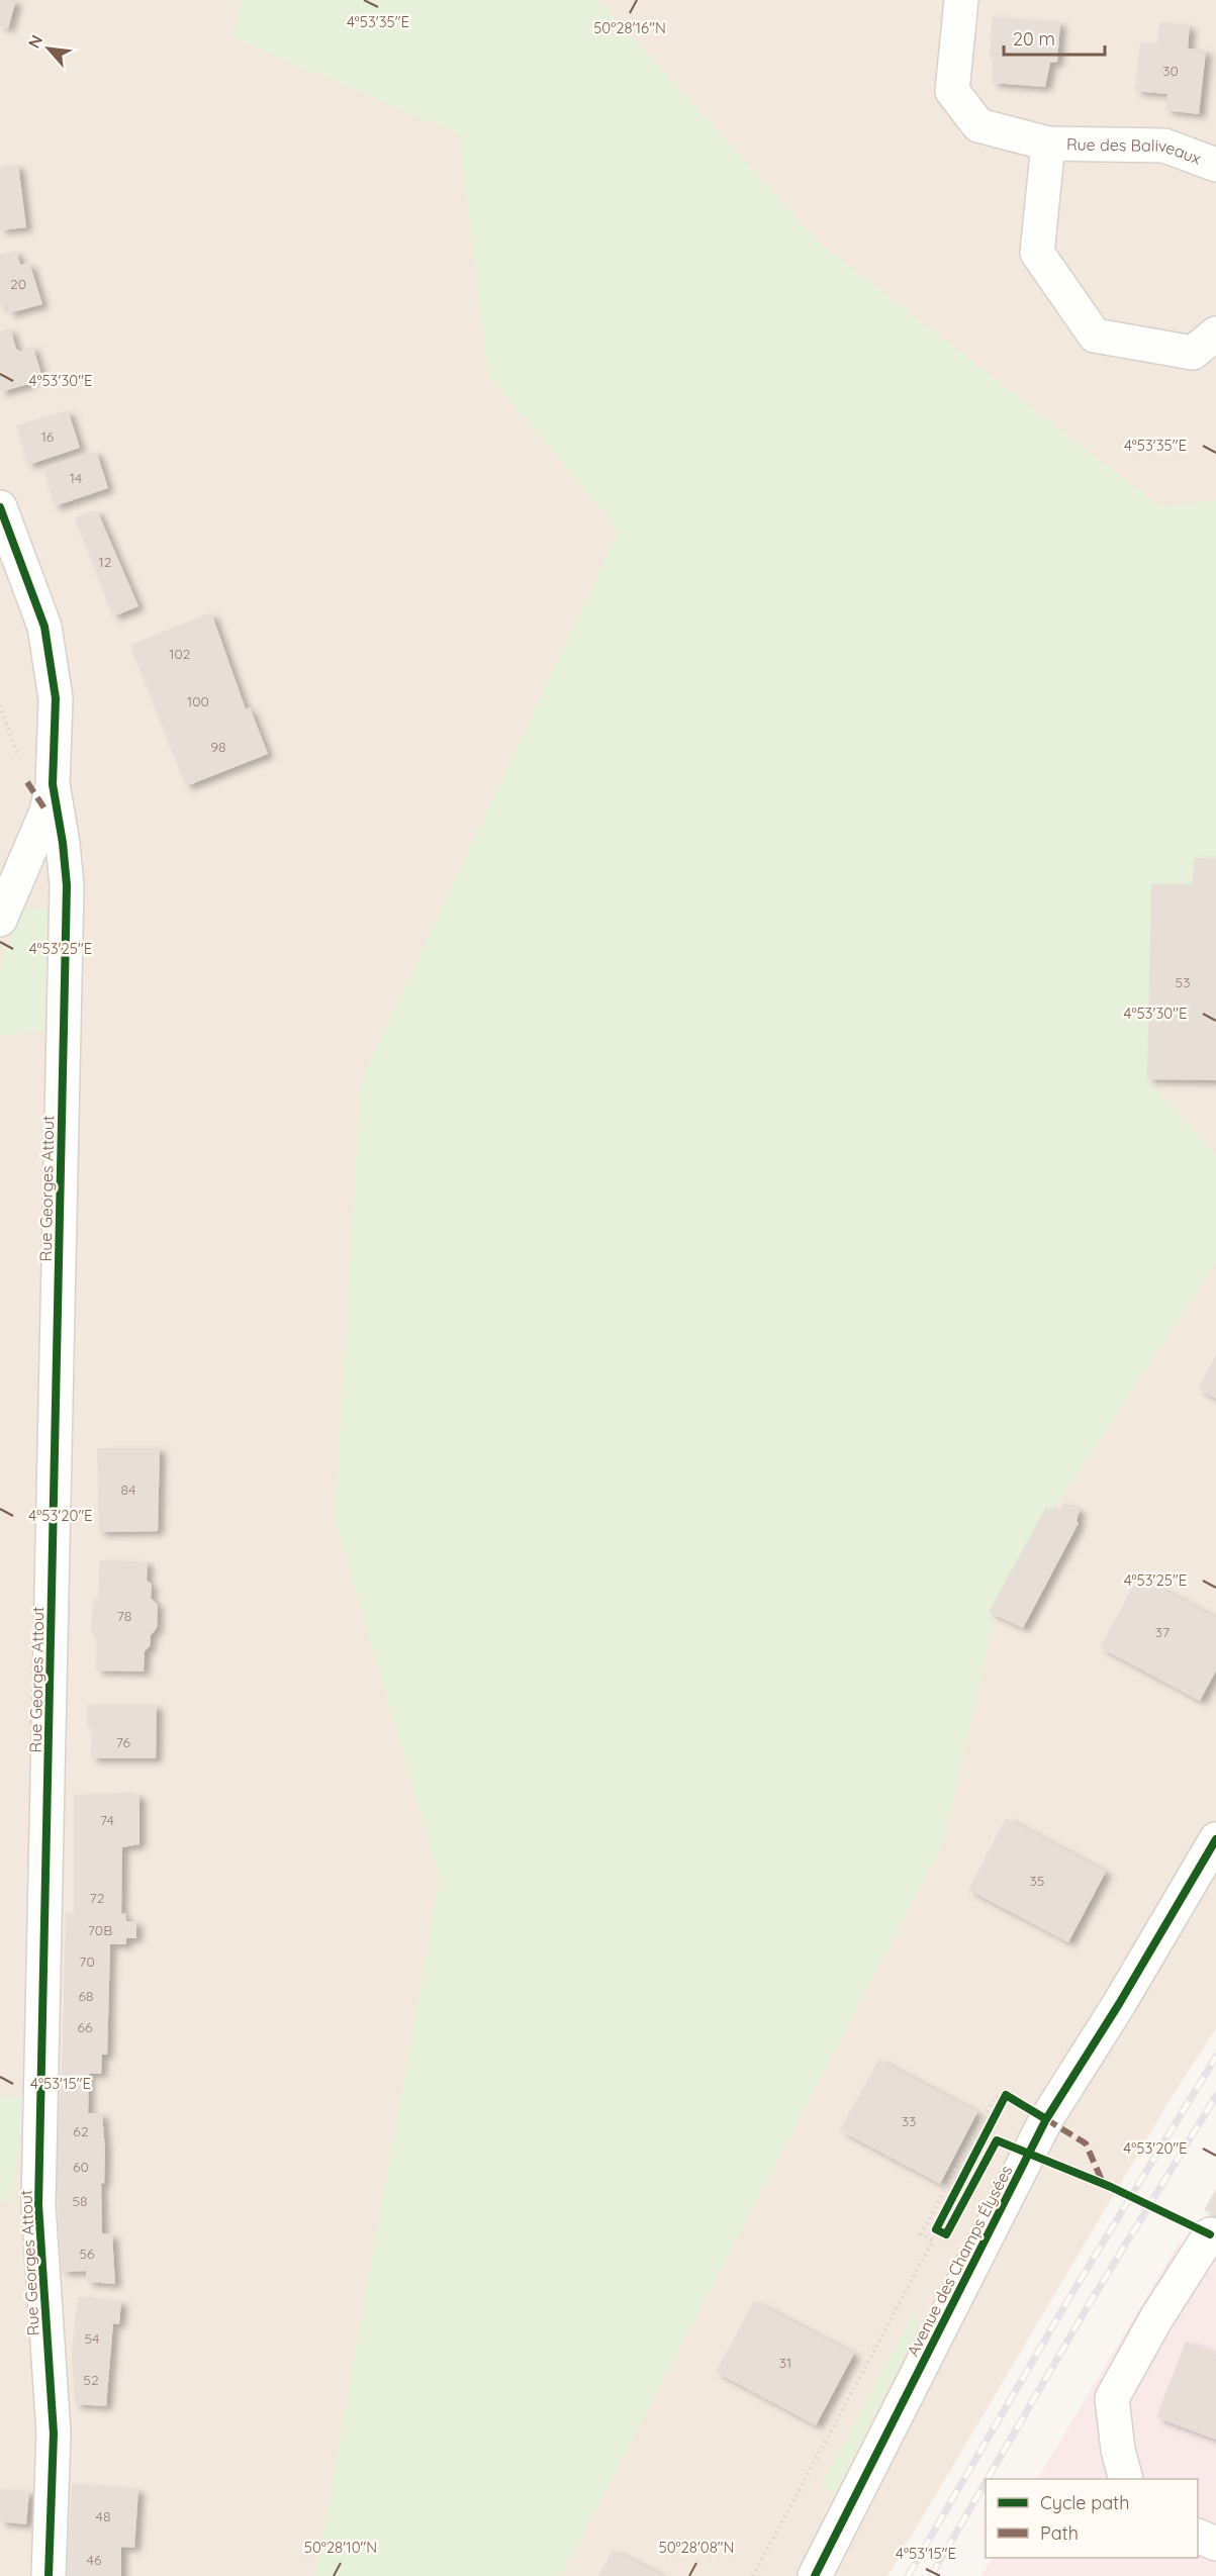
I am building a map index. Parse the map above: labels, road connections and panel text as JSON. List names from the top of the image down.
{
  "streets": {
    "street": ["Rue des Baliveaux", "Rue Georges Attout", "Avenue des Champs Élysées"]
  },
  "house_numbers": [
    "30",
    "20",
    "16",
    "14",
    "12",
    "102",
    "100",
    "98",
    "53",
    "84",
    "78",
    "37",
    "76",
    "74",
    "35",
    "72",
    "70B",
    "70",
    "68",
    "66",
    "33",
    "62",
    "60",
    "58",
    "56",
    "54",
    "31",
    "52",
    "48",
    "46"
  ],
  "legend": ["Cycle path", "Path"],
  "scale_bar": "20 m",
  "north": "top left",
  "coordinates": [
    "4°53'35\"E",
    "50°28'16\"N",
    "4°53'30\"E",
    "4°53'25\"E",
    "4°53'20\"E",
    "4°53'15\"E",
    "50°28'10\"N",
    "50°28'08\"N"
  ]
}
